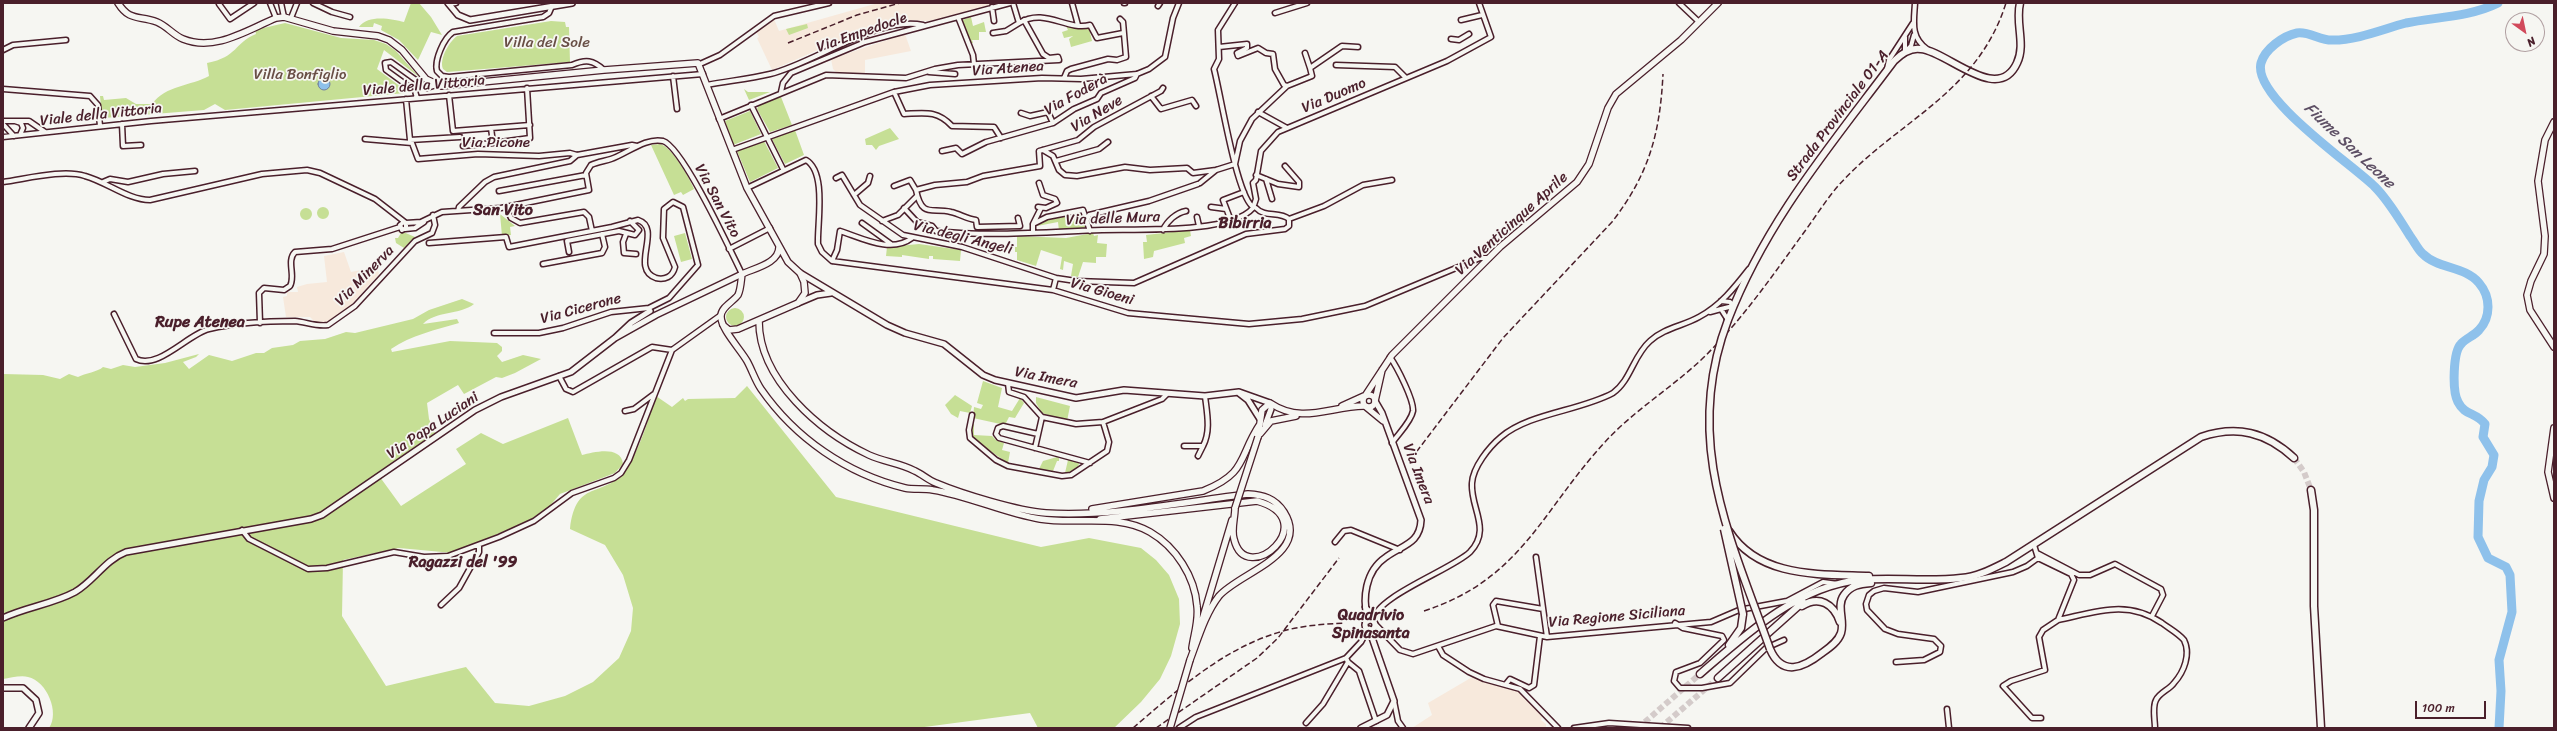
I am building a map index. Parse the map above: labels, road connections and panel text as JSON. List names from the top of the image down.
{
  "streets": {
    "main road": ["Strada Provinciale 01-A", "Via Venticinque Aprile", "Via Imera"],
    "street": [
      "Via Empedocle",
      "Via Atenea",
      "Viale della Vittoria",
      "Via Foderà",
      "Via Duomo",
      "Via Neve",
      "Via Picone",
      "Via San Vito",
      "Via delle Mura",
      "Via degli Angeli",
      "Via Minerva",
      "Via Gioeni",
      "Via Cicerone",
      "Via Papa Luciani",
      "Via Regione Siciliana"
    ]
  },
  "crossings": [
    ["Via Atenea", "Via Foderà"],
    ["Via Atenea", "Via Imera"],
    ["Viale della Vittoria", "Via Imera"],
    ["Via Duomo", "Via delle Mura"],
    ["Via Picone", "Via San Vito"],
    ["Via Venticinque Aprile", "Via Gioeni"],
    ["Via Venticinque Aprile", "Via Imera"],
    ["Via Cicerone", "Via Papa Luciani"],
    ["Via Imera", "Via Regione Siciliana"]
  ],
  "districts": [
    "San Vito",
    "Bibirria",
    "Rupe Atenea",
    "Ragazzi del '99",
    "Quadrivio Spinasanta"
  ],
  "water": ["Fiume San Leone"],
  "parks": ["Villa del Sole", "Villa Bonfiglio"],
  "scale_bar": "100 m",
  "north": "bottom right"
}
